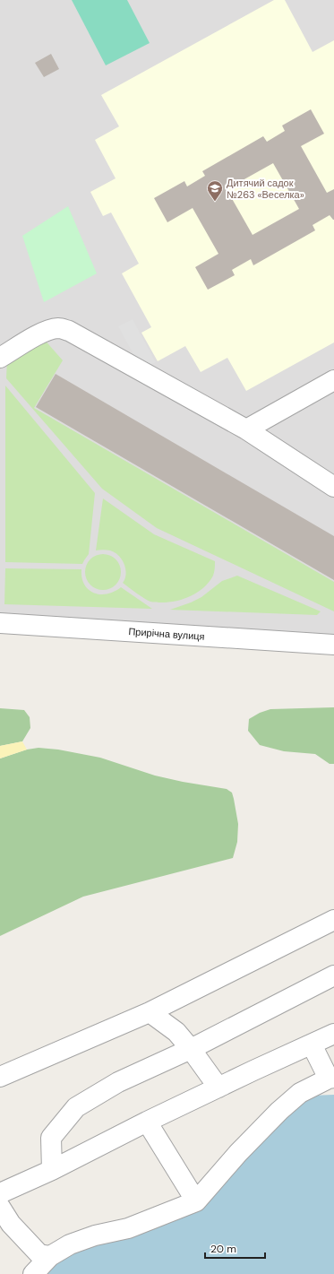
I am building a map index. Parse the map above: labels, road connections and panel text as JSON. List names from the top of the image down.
{
  "streets": {
    "street": ["Прирічна вулиця"]
  },
  "places": {
    "school or university": ["Дитячий садок №263 «Веселка»"]
  },
  "scale_bar": "20 m"
}
